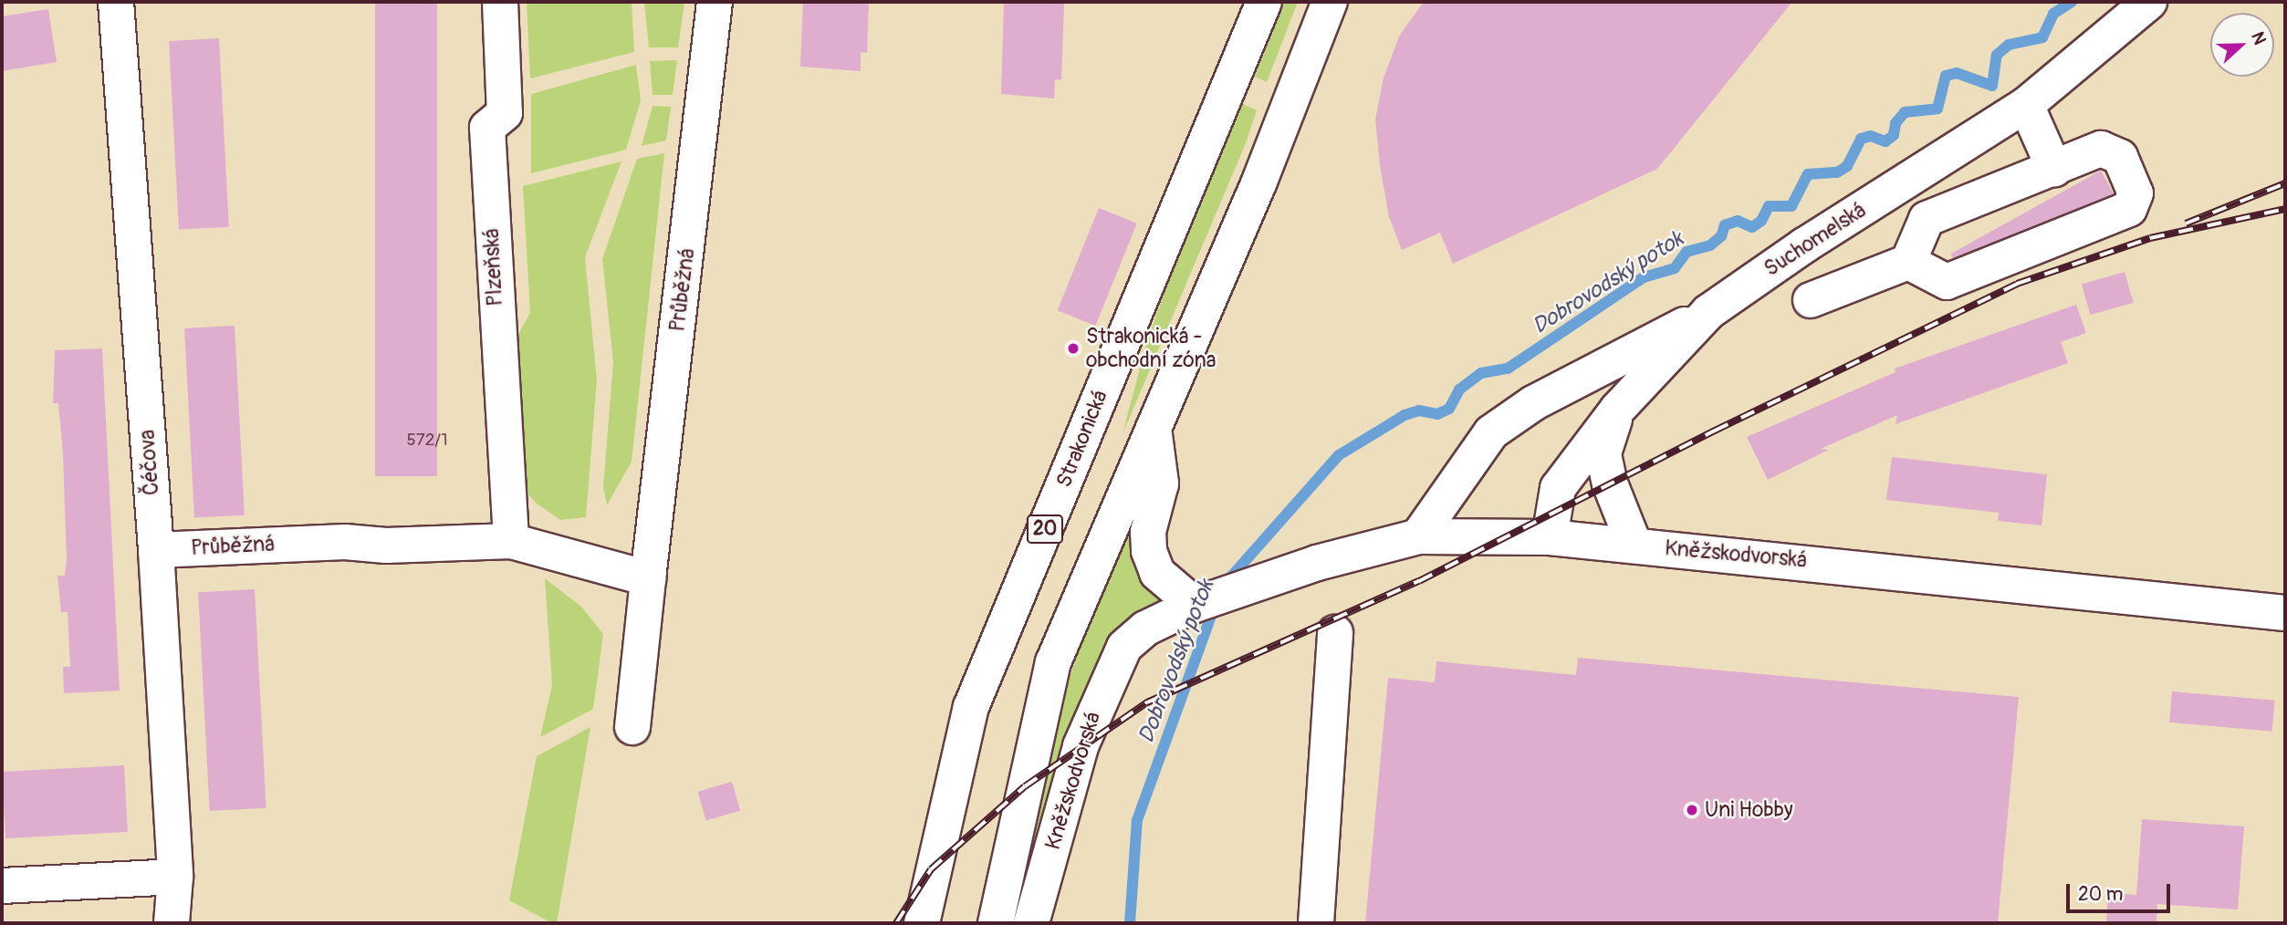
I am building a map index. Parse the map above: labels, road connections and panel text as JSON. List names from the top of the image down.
{
  "streets": {
    "street": [
      "Suchomelská",
      "Plzeňská",
      "Průběžná",
      "Strakonická",
      "Čéčova",
      "20",
      "Kněžskodvorská"
    ]
  },
  "crossings": [
    ["Suchomelská", "Kněžskodvorská"],
    ["Plzeňská", "Průběžná"],
    ["Průběžná", "Čéčova"]
  ],
  "water": ["Dobrovodský potok"],
  "places": ["Strakonická - obchodní zóna", "Uni Hobby"],
  "house_numbers": ["572/1"],
  "scale_bar": "20 m",
  "north": "right"
}
